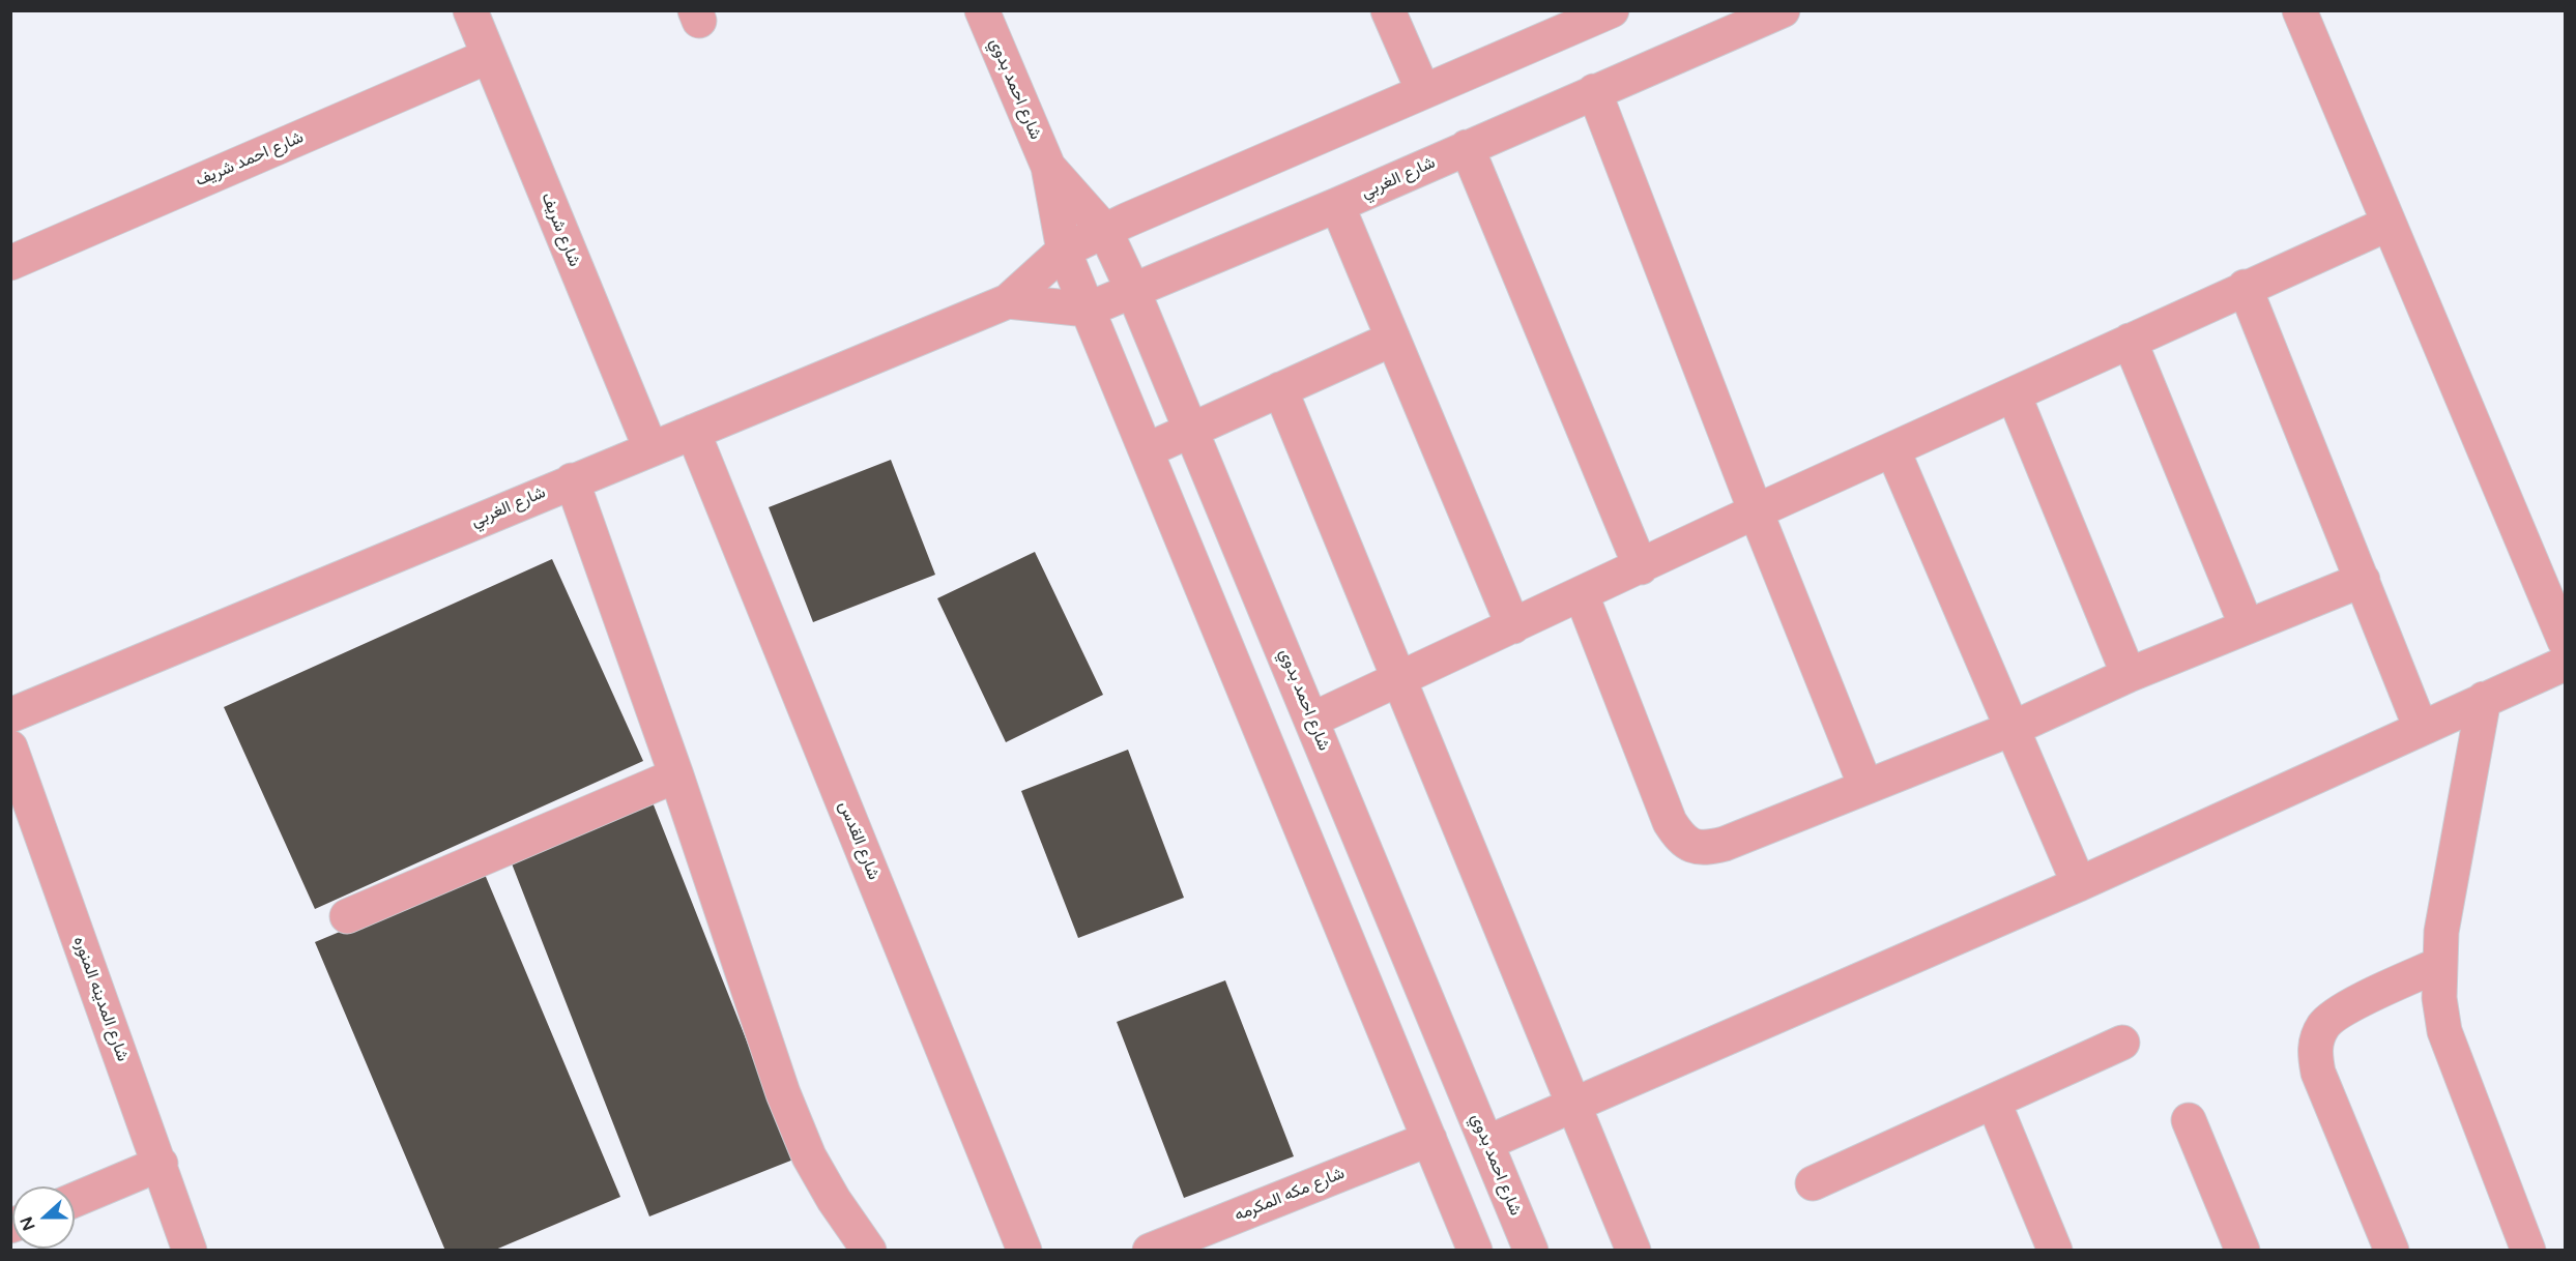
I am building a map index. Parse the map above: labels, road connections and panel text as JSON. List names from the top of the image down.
{
  "streets": {
    "street": [
      "شارع احمد بدوي",
      "شارع احمد شريف",
      "شارع الغربي",
      "شارع شريف",
      "شارع القدس",
      "شارع المدينه المنوره",
      "شارع مكه المكرمه"
    ]
  },
  "crossings": [
    ["شارع احمد بدوي", "شارع الغربي"],
    ["شارع احمد بدوي", "شارع مكه المكرمه"],
    ["شارع احمد شريف", "شارع شريف"],
    ["شارع الغربي", "شارع شريف"],
    ["شارع الغربي", "شارع القدس"]
  ],
  "north": "left"
}
